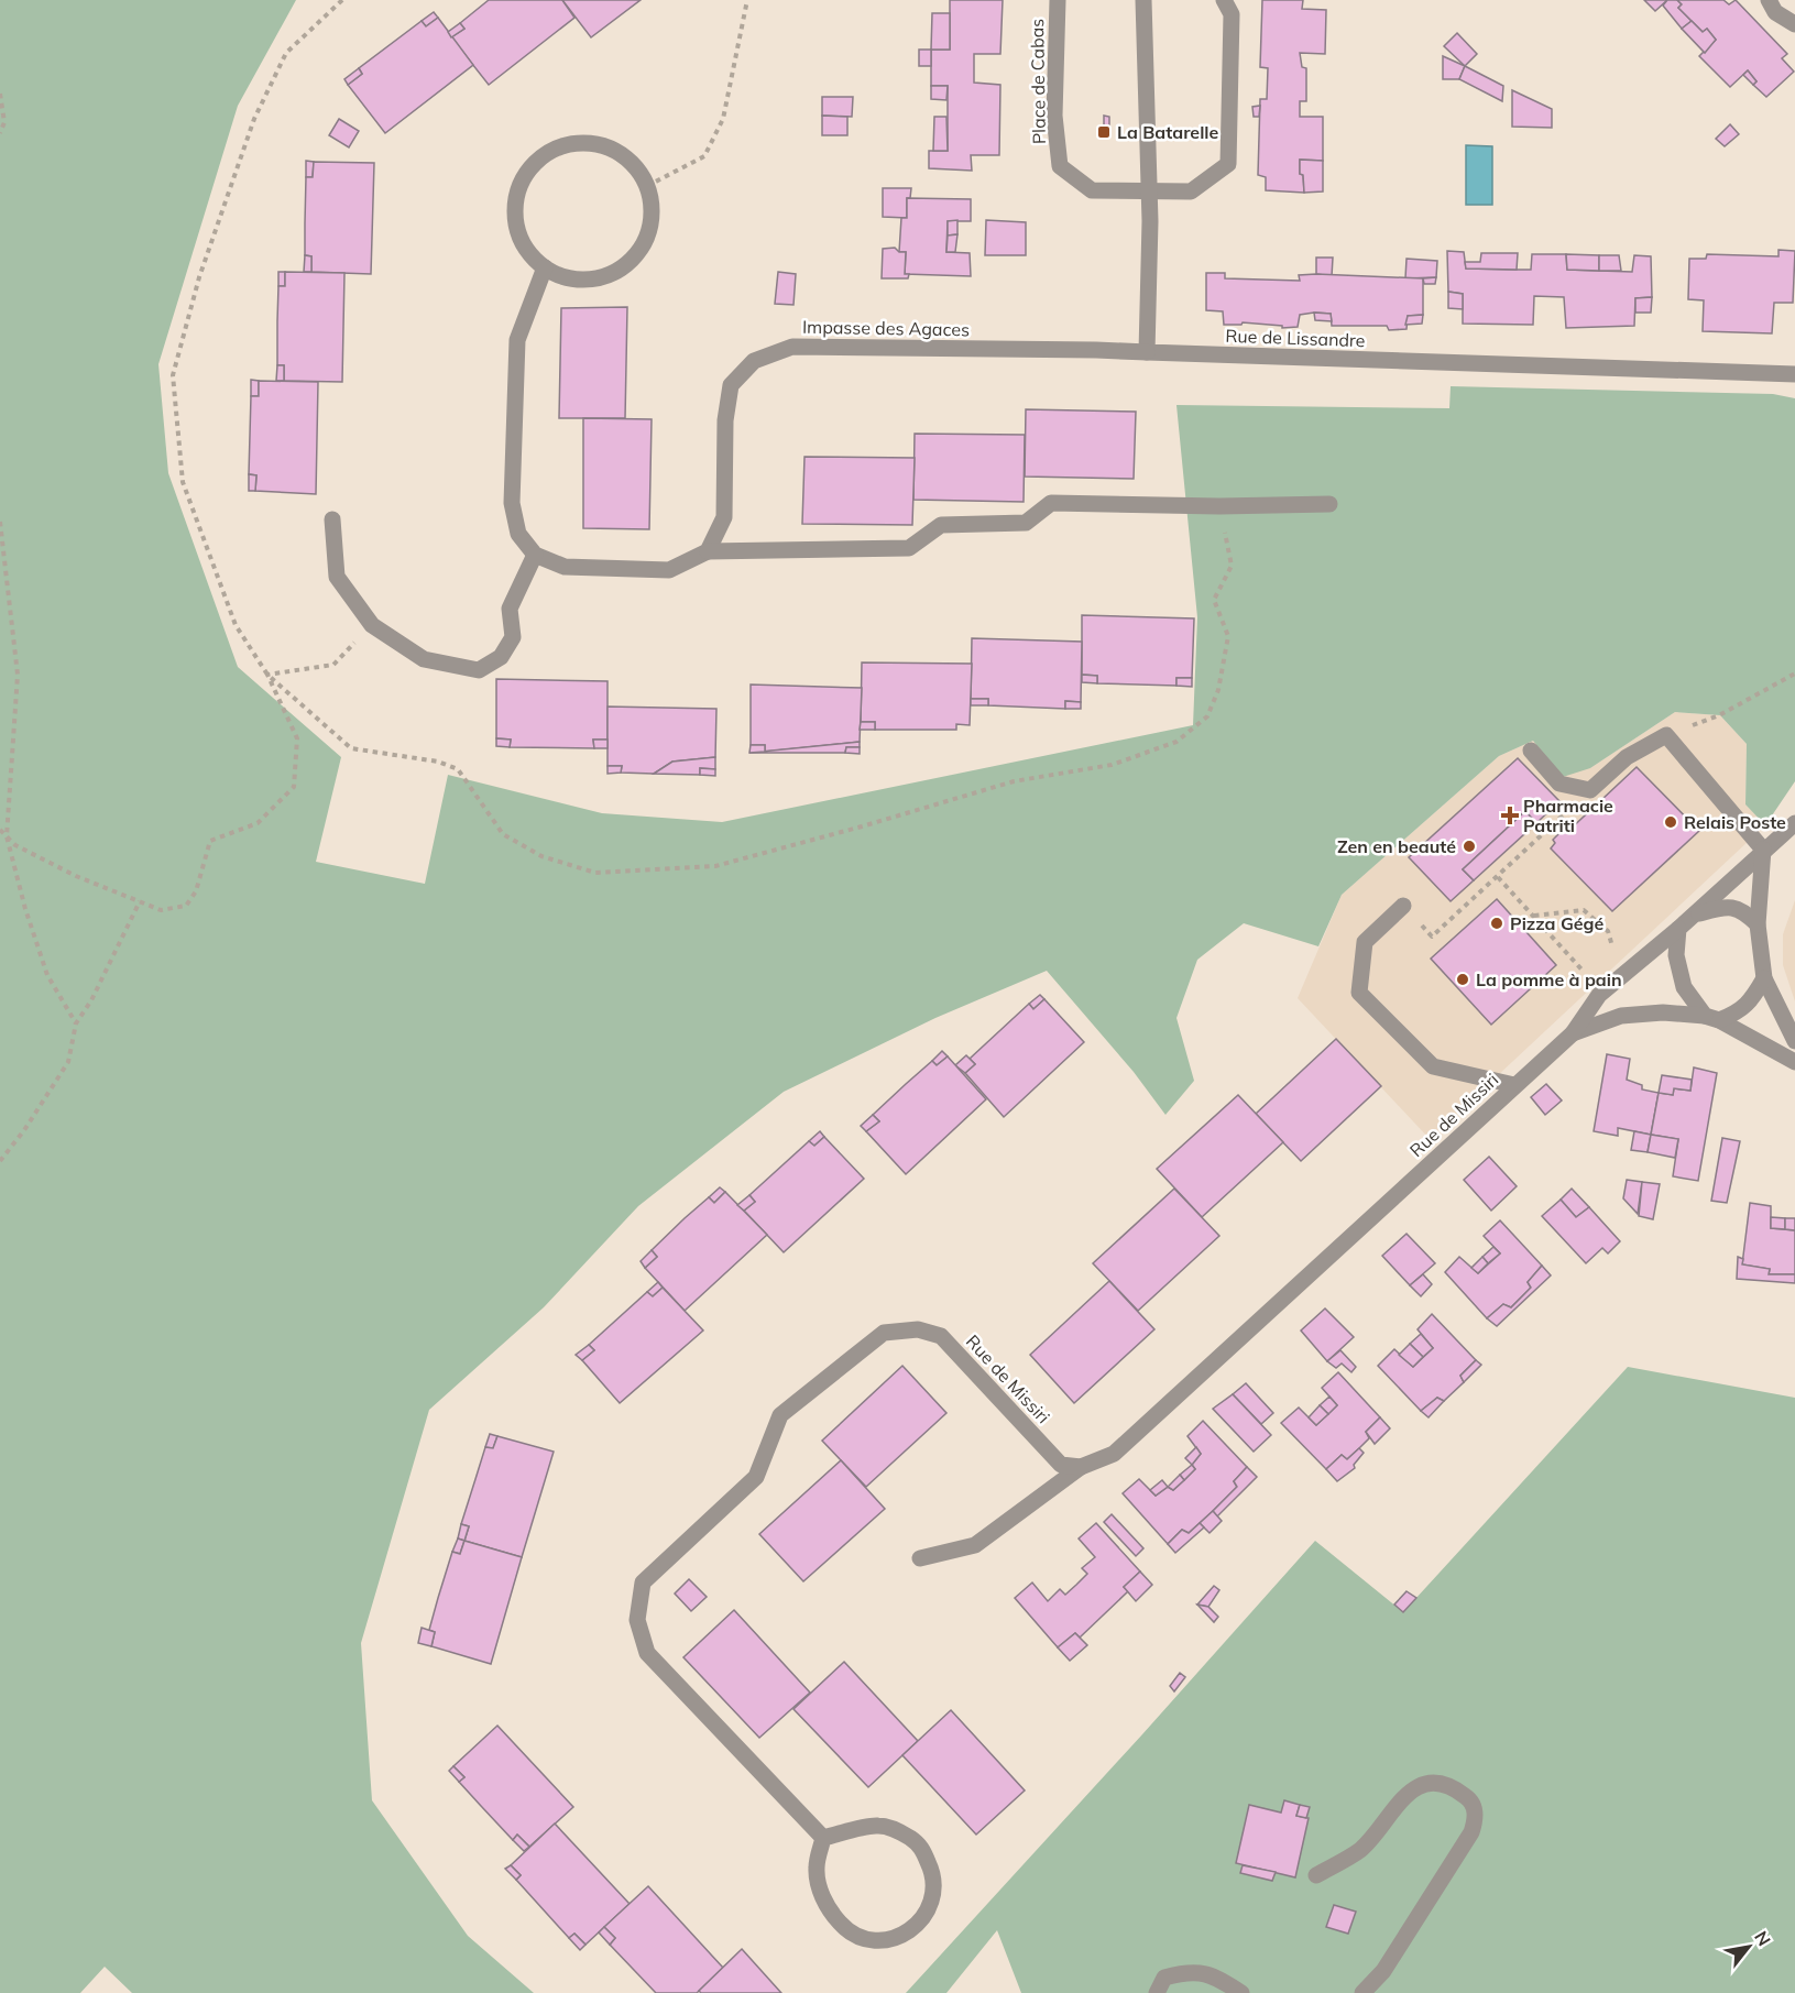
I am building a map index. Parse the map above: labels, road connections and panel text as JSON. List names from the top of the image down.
{
  "streets": {
    "street": [
      "Place de Cabas",
      "Impasse des Agaces",
      "Rue de Lissandre",
      "Rue de Missiri"
    ]
  },
  "crossings": [
    ["Impasse des Agaces", "Rue de Lissandre"]
  ],
  "places": {
    "transit": ["La Batarelle"],
    "health": ["Pharmacie Patriti"],
    "other": [
      "Relais Poste",
      "Zen en beauté",
      "Pizza Gégé",
      "La pomme à pain"
    ]
  },
  "north": "top right"
}
